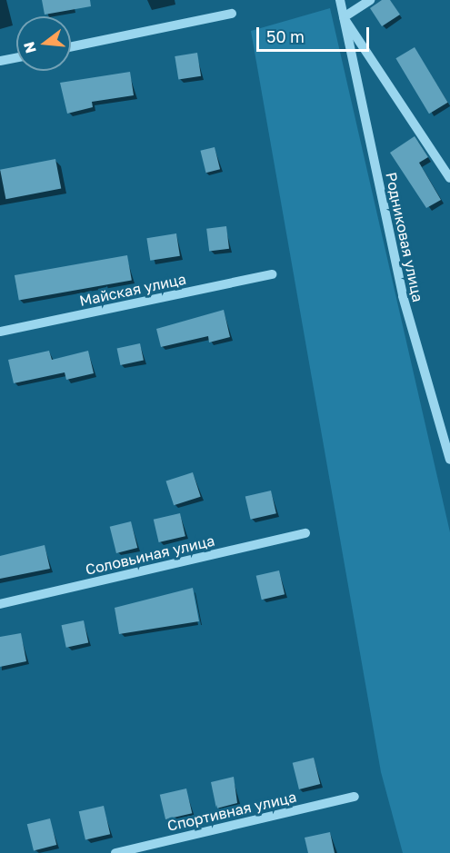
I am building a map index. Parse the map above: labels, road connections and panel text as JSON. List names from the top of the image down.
{
  "streets": {
    "street": [
      "Родниковая улица",
      "Майская улица",
      "Соловьиная улица",
      "Спортивная улица"
    ]
  },
  "scale_bar": "50 m",
  "north": "left"
}
